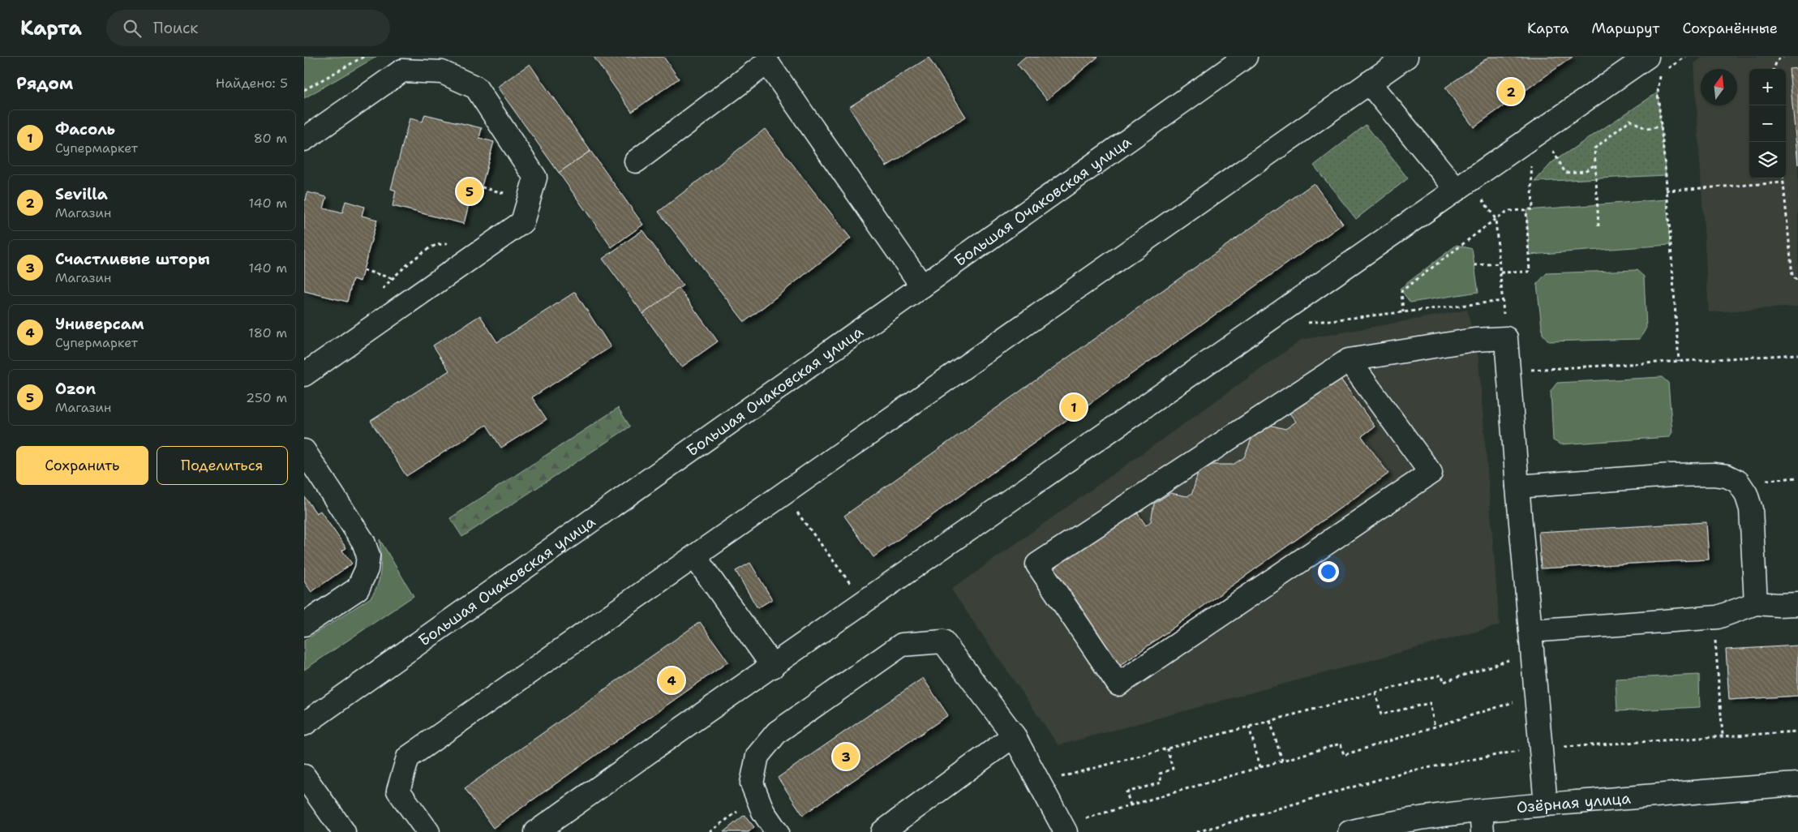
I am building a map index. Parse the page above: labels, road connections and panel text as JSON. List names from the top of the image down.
{
  "streets": {
    "street": ["Большая Очаковская улица", "Озёрная улица"]
  },
  "north": "top",
  "page": {
    "header": "Карта",
    "search": "Поиск",
    "nav": ["Карта", "Маршрут", "Сохранённые"],
    "heading": ["Рядом", "Найдено: 5"],
    "map_buttons": ["+", "−"],
    "pins": [
      "2",
      "5",
      "1",
      "4",
      "3"
    ],
    "list": [
      {
        "mark": "1",
        "name": "Фасоль",
        "note": "Супермаркет",
        "value": "80 m"
      },
      {
        "mark": "2",
        "name": "Sevilla",
        "note": "Магазин",
        "value": "140 m"
      },
      {
        "mark": "3",
        "name": "Счастливые шторы",
        "note": "Магазин",
        "value": "140 m"
      },
      {
        "mark": "4",
        "name": "Универсам",
        "note": "Супермаркет",
        "value": "180 m"
      },
      {
        "mark": "5",
        "name": "Ozon",
        "note": "Магазин",
        "value": "250 m"
      }
    ],
    "buttons": ["Сохранить", "Поделиться"]
  }
}
